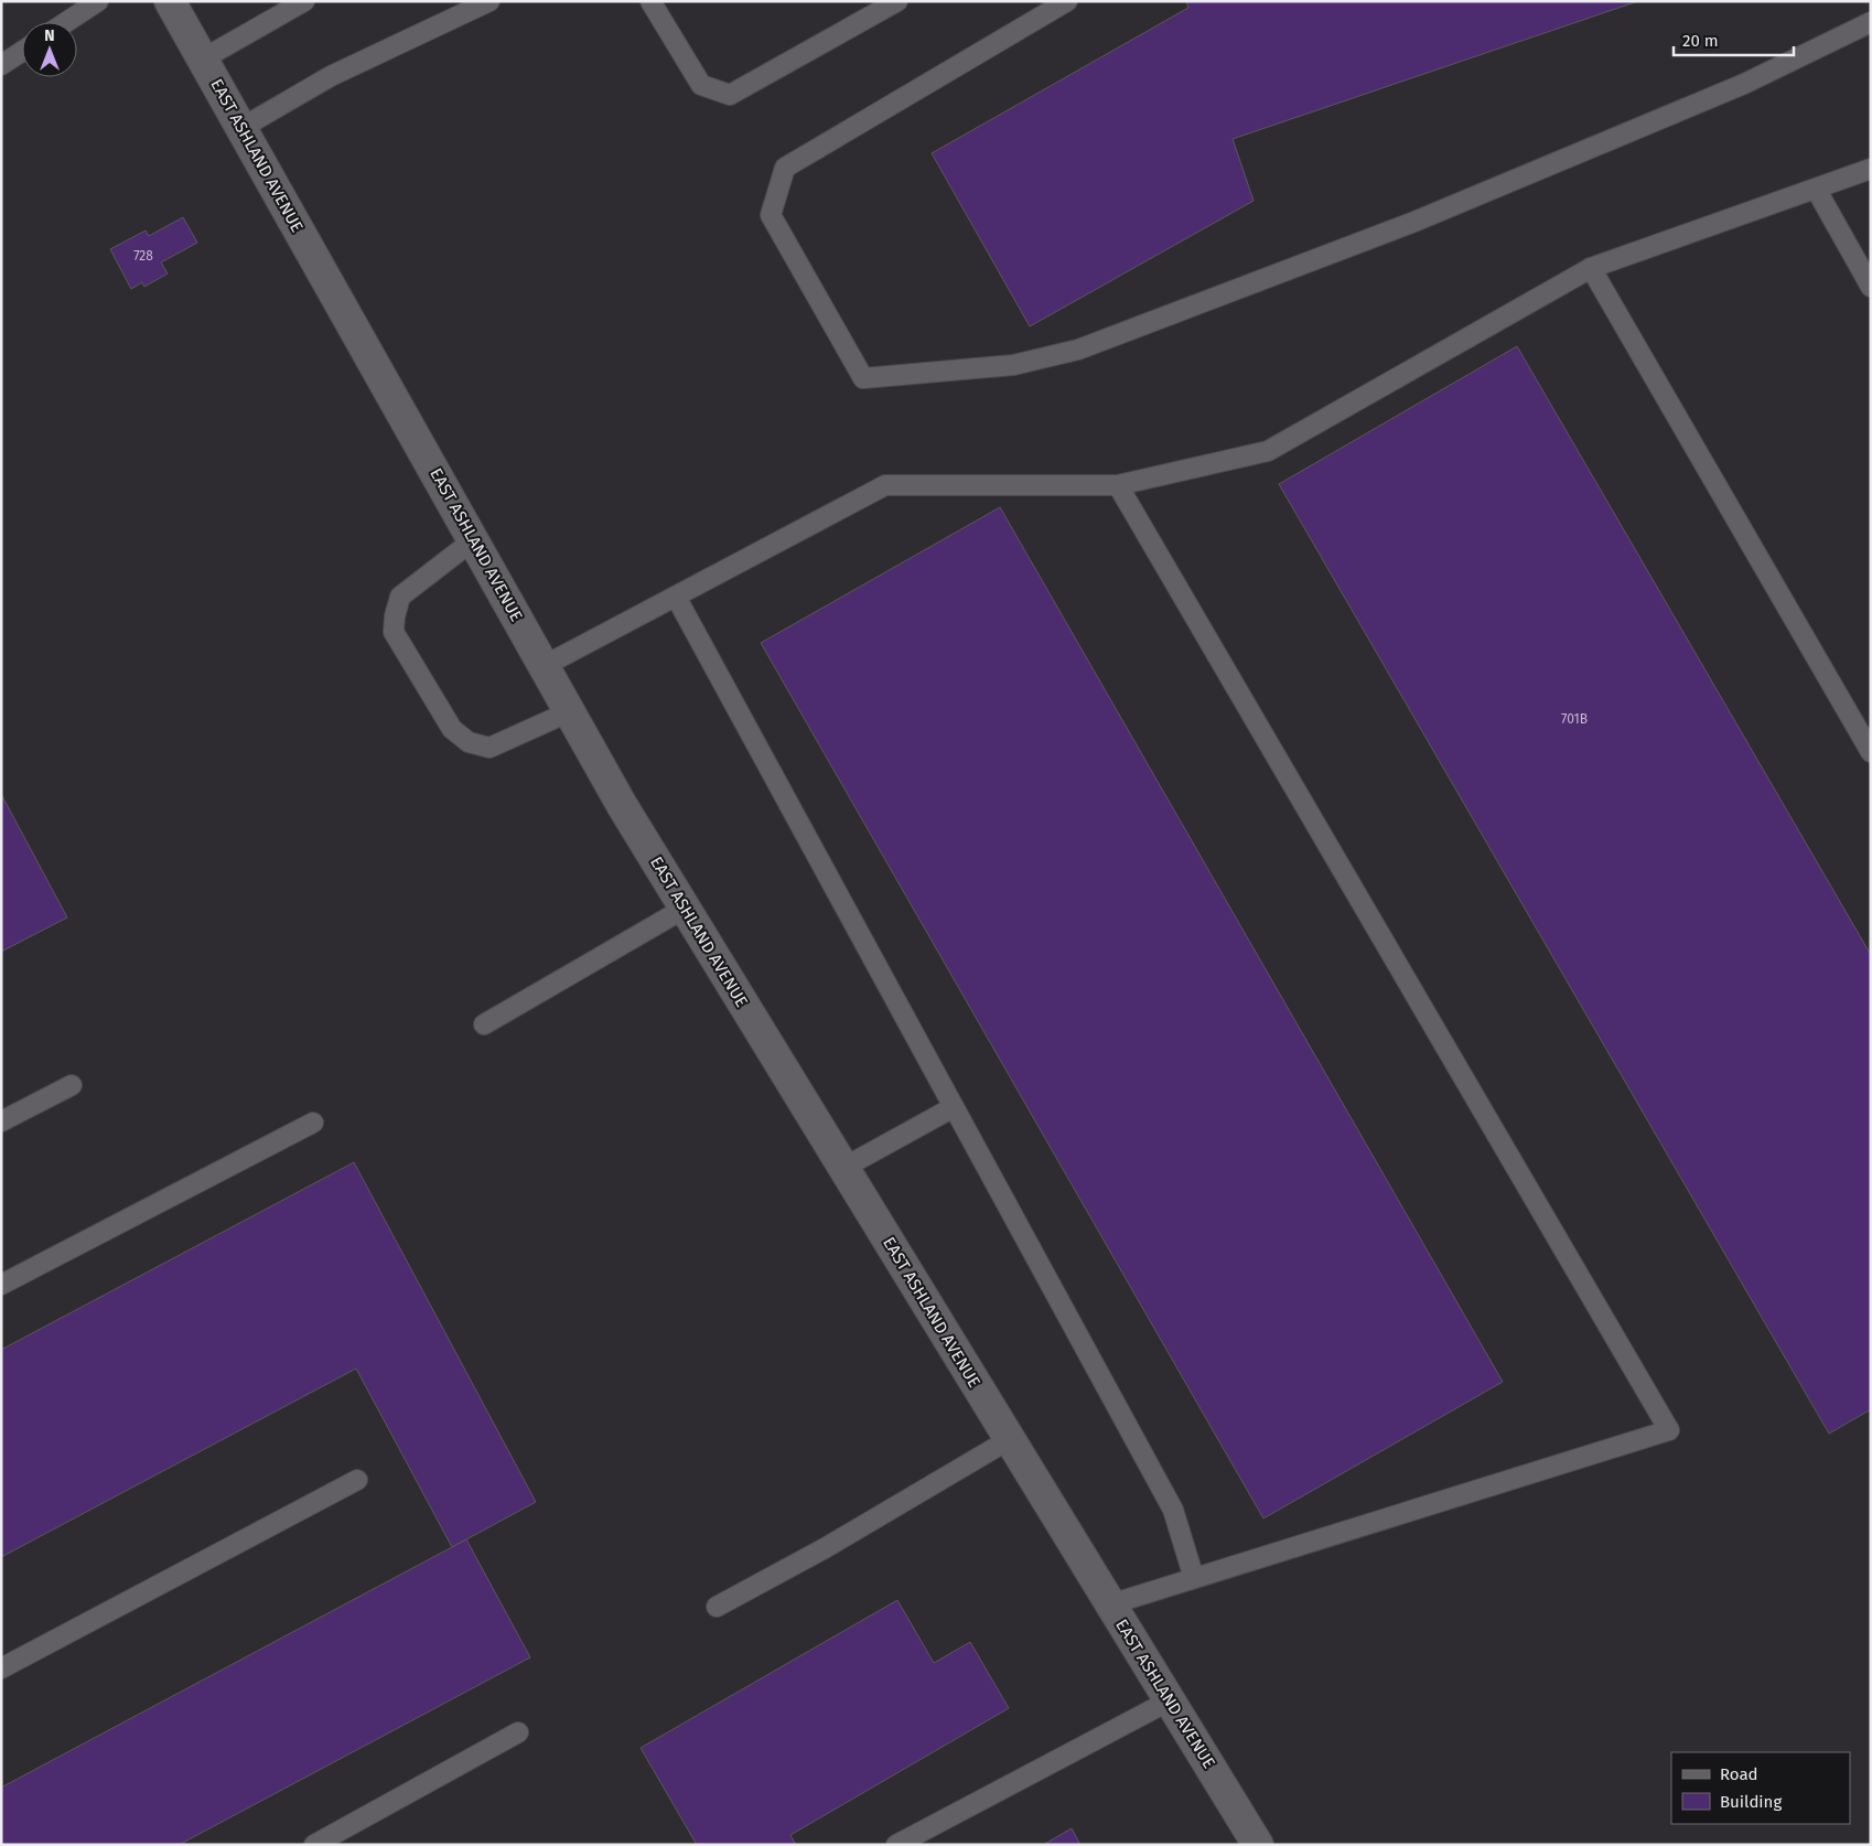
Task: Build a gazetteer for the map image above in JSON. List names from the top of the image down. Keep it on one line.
{"streets":{"street":["EAST ASHLAND AVENUE"]},"house_numbers":["728","701B"],"legend":["Road","Building"],"scale_bar":"20 m","north":"top"}
